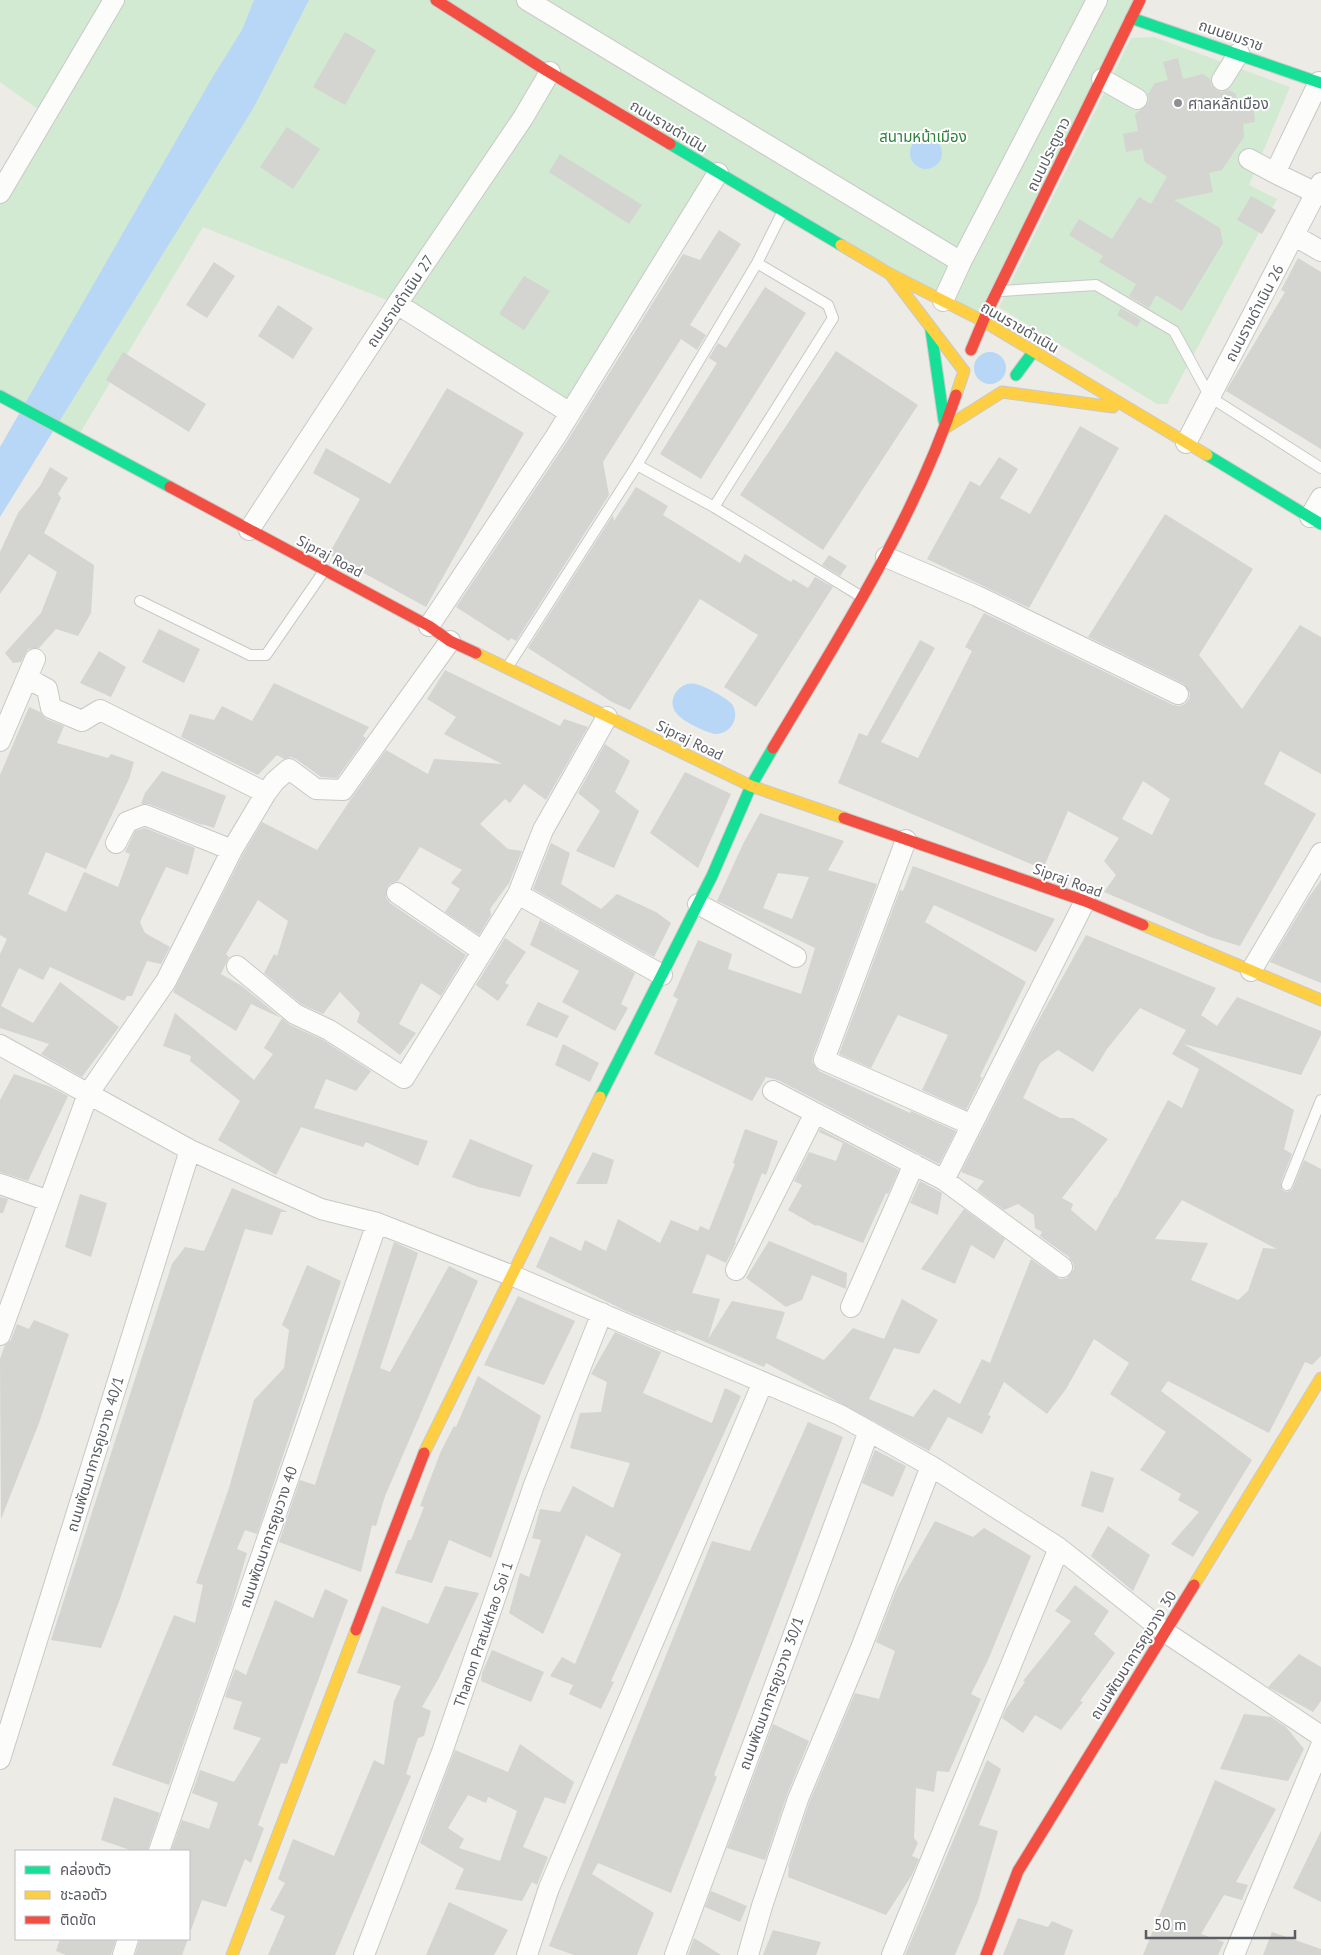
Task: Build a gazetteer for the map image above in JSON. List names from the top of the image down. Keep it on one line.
{"streets":{"street":["ถนนยมราช","ถนนราขดำเนิน","ถนนประตูขาว","ถนนราขดำเนิน 27","ถนนราขดำเนิน 26","Sipraj Road","ถนนพัฒนาการคูขวาง 40/1","ถนนพัฒนาการคูขวาง 40","Thanon Pratukhao Soi 1","ถนนพัฒนาการคูขวาง 30","ถนนพัฒนาการคูขวาง 30/1"]},"crossings":[["ถนนยมราช","ถนนประตูขาว"],["ถนนราขดำเนิน","ถนนประตูขาว"],["ถนนราขดำเนิน","ถนนราขดำเนิน 27"],["ถนนราขดำเนิน","ถนนราขดำเนิน 26"],["ถนนราขดำเนิน 27","Sipraj Road"]],"parks":["สนามหน้าเมือง"],"places":["ศาลหลักเมือง"],"legend":["คล่องตัว","ชะลอตัว","ติดขัด"],"scale_bar":"50 m"}
